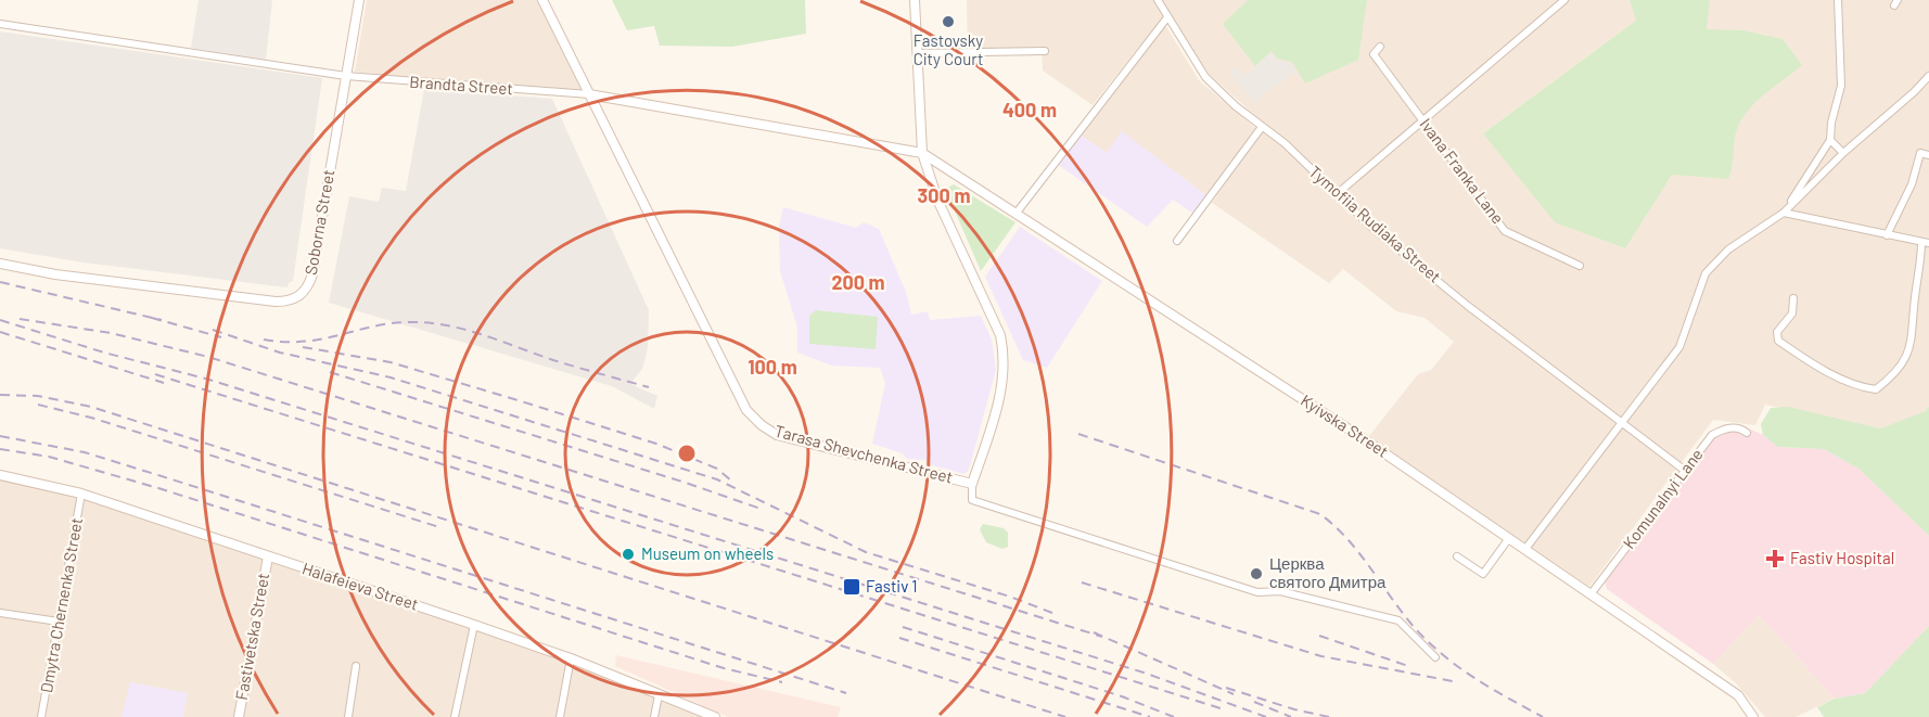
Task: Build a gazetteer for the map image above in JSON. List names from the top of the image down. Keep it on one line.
{"streets":{"main road":["Brandta Street","Soborna Street","Kyivska Street","Tarasa Shevchenka Street","Halafeieva Street","Fastivetska Street"],"street":["Ivana Franka Lane","Tymofiia Rudiaka Street","Komunalnyi Lane","Dmytra Chernenka Street"]},"crossings":[["Brandta Street","Soborna Street"],["Brandta Street","Kyivska Street"],["Brandta Street","Tarasa Shevchenka Street"],["Tymofiia Rudiaka Street","Komunalnyi Lane"],["Kyivska Street","Komunalnyi Lane"],["Halafeieva Street","Dmytra Chernenka Street"],["Halafeieva Street","Fastivetska Street"]],"places":{"other":["Fastovsky City Court","Museum on wheels","Церква святого Дмитра"],"health":["Fastiv Hospital"],"transit":["Fastiv 1"]},"rings":["400 m","300 m","200 m","100 m"]}
